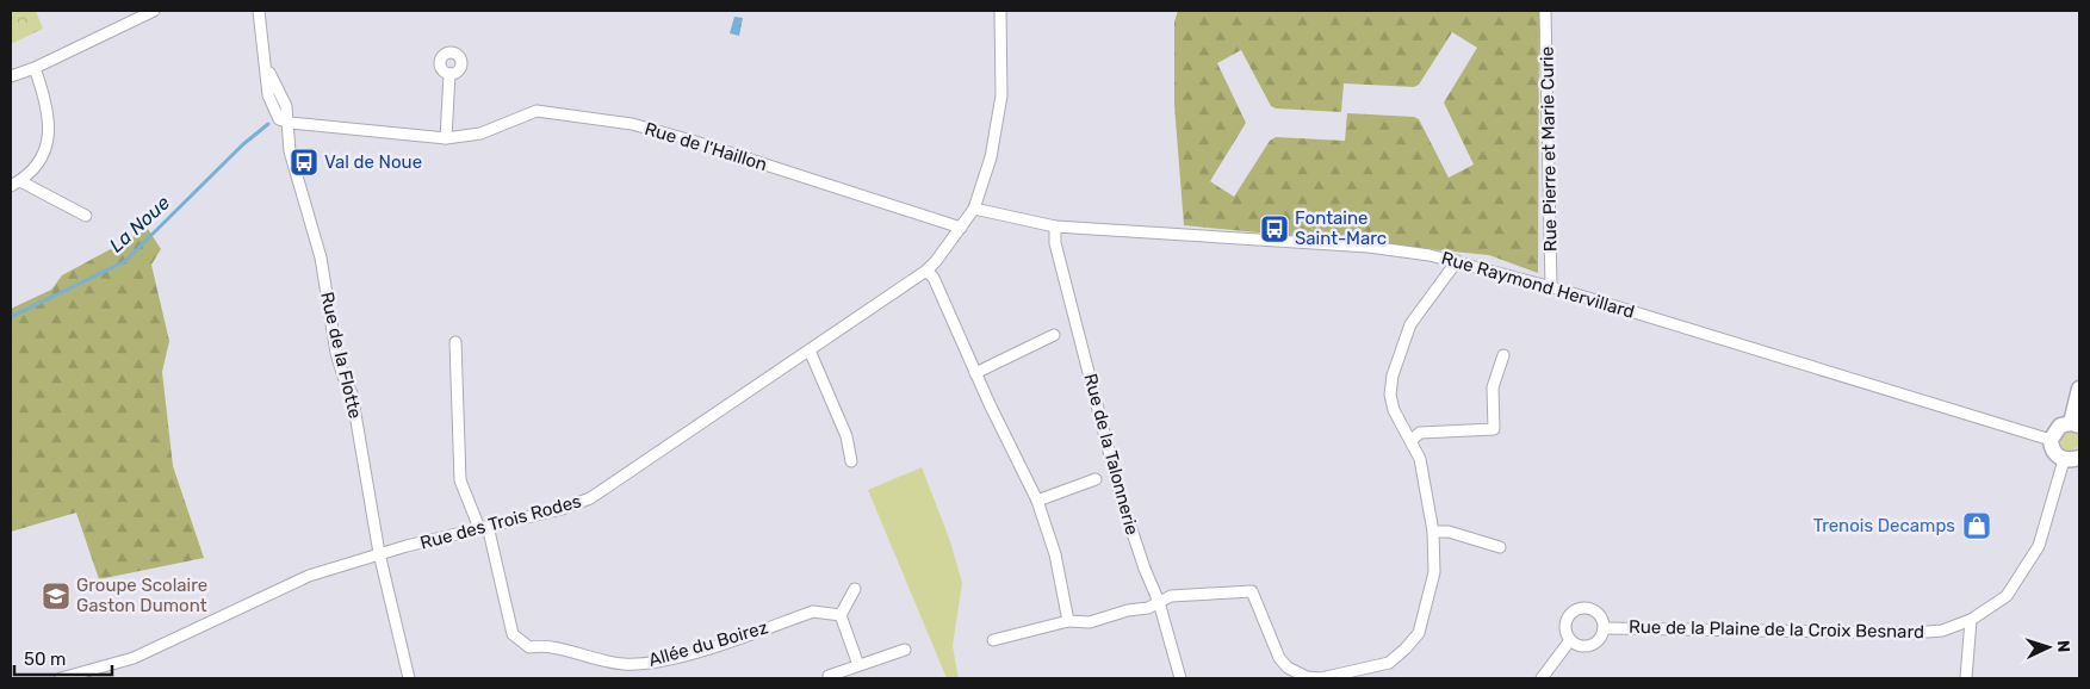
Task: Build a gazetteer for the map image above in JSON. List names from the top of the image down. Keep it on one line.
{"streets":{"street":["Rue de l'Haillon","Rue Pierre et Marie Curie","Rue Raymond Hervillard","Rue de la Flotte","Rue de la Talonnerie","Rue des Trois Rodes","Rue de la Plaine de la Croix Besnard","Allée du Boirez"]},"crossings":[["Rue de l'Haillon","Rue de la Flotte"],["Rue de l'Haillon","Rue des Trois Rodes"],["Rue Pierre et Marie Curie","Rue Raymond Hervillard"],["Rue Raymond Hervillard","Rue de la Talonnerie"],["Rue Raymond Hervillard","Rue des Trois Rodes"],["Rue de la Flotte","Rue des Trois Rodes"],["Rue des Trois Rodes","Allée du Boirez"]],"water":["La Noue"],"places":{"bus stop":["Val de Noue","Fontaine Saint-Marc"],"shop":["Trenois Decamps"],"school or university":["Groupe Scolaire Gaston Dumont"]},"scale_bar":"50 m","north":"right"}
